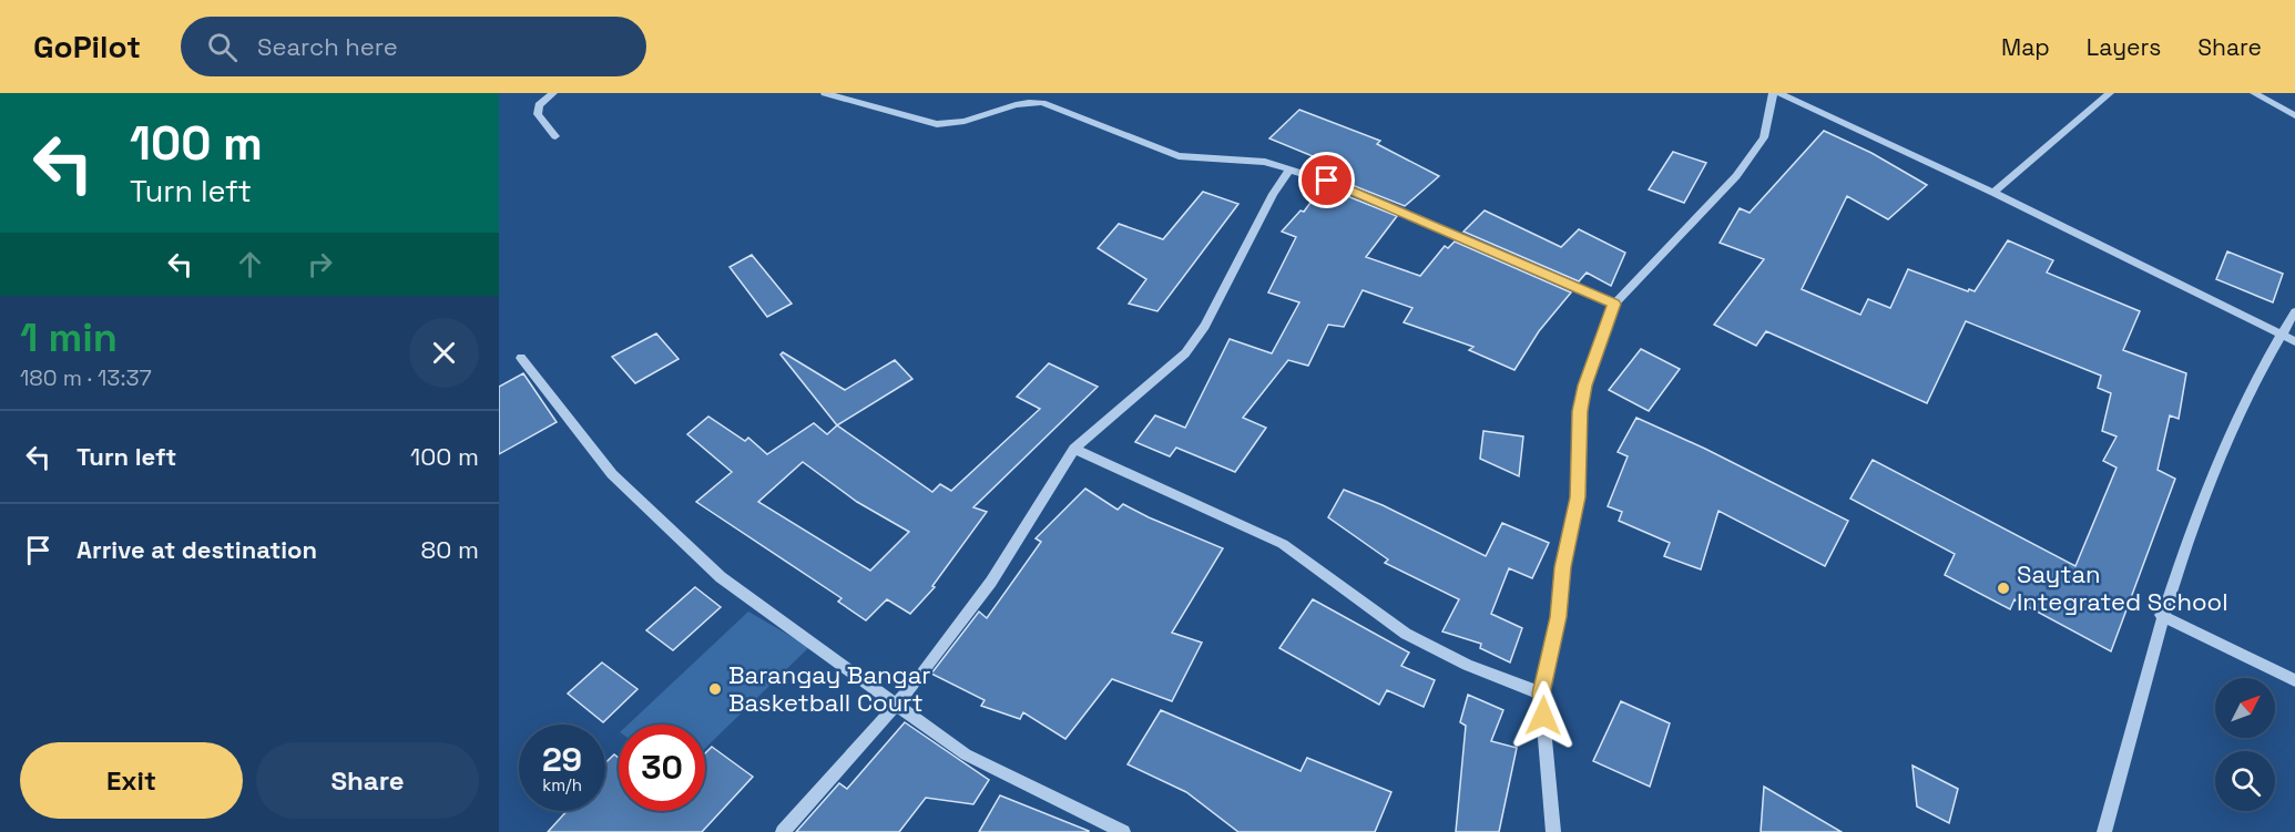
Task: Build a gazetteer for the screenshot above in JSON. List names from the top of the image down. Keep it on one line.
{"places":["Saytan Integrated School","Barangay Bangar Basketball Court"],"north":"top right","page":{"header":"GoPilot","search":"Search here","nav":["Map","Layers","Share"],"turn":["100 m","Turn left"],"heading":["1 min","180 m · 13:37"],"list":[{"name":"Turn left","value":"100 m"},{"name":"Arrive at destination","value":"80 m"}],"speed":"29 km/h","limit":"30","buttons":["Exit","Share"]}}
